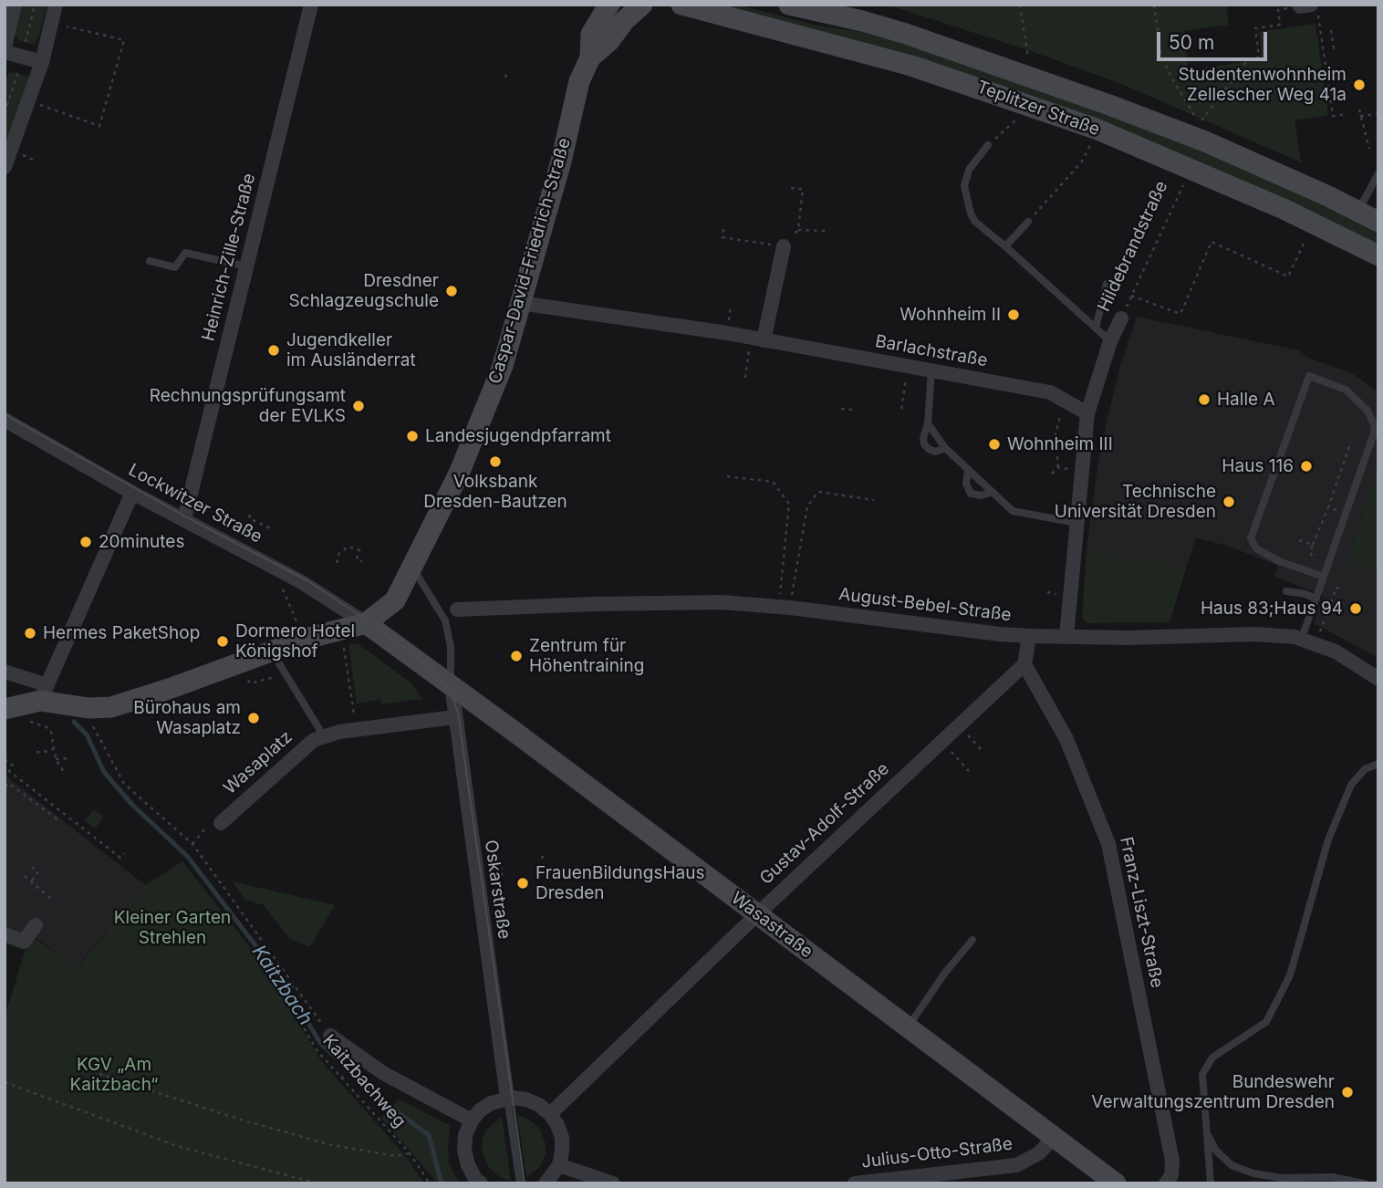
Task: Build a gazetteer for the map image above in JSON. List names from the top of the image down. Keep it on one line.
{"streets":{"street":["Teplitzer Straße","Hildebrandstraße","Heinrich-Zille-Straße","Caspar-David-Friedrich-Straße","Barlachstraße","Lockwitzer Straße","August-Bebel-Straße","Wasaplatz","Gustav-Adolf-Straße","Oskarstraße","Franz-Liszt-Straße","Wasastraße","Julius-Otto-Straße"],"path":["Kaitzbachweg"]},"crossings":[["Teplitzer Straße","Hildebrandstraße"],["Hildebrandstraße","Barlachstraße"],["Hildebrandstraße","August-Bebel-Straße"],["Heinrich-Zille-Straße","Lockwitzer Straße"],["Caspar-David-Friedrich-Straße","Barlachstraße"],["Caspar-David-Friedrich-Straße","Lockwitzer Straße"],["Caspar-David-Friedrich-Straße","Wasastraße"],["Lockwitzer Straße","Wasastraße"],["Wasaplatz","Oskarstraße"],["Gustav-Adolf-Straße","Franz-Liszt-Straße"],["Gustav-Adolf-Straße","Wasastraße"],["Oskarstraße","Wasastraße"],["Wasastraße","Julius-Otto-Straße"]],"water":["Kaitzbach"],"parks":["Kleiner Garten Strehlen","KGV „Am Kaitzbach“"],"places":["Studentenwohnheim Zellescher Weg 41a","Dresdner Schlagzeugschule","Wohnheim II","Jugendkeller im Ausländerrat","Halle A","Rechnungsprüfungsamt der EVLKS","Landesjugendpfarramt","Wohnheim III","Volksbank Dresden-Bautzen","Haus 116","Technische Universität Dresden","20minutes","Haus 83;Haus 94","Hermes PaketShop","Dormero Hotel Königshof","Zentrum für Höhentraining","Bürohaus am Wasaplatz","FrauenBildungsHaus Dresden","Bundeswehr Verwaltungszentrum Dresden"],"scale_bar":"50 m"}
